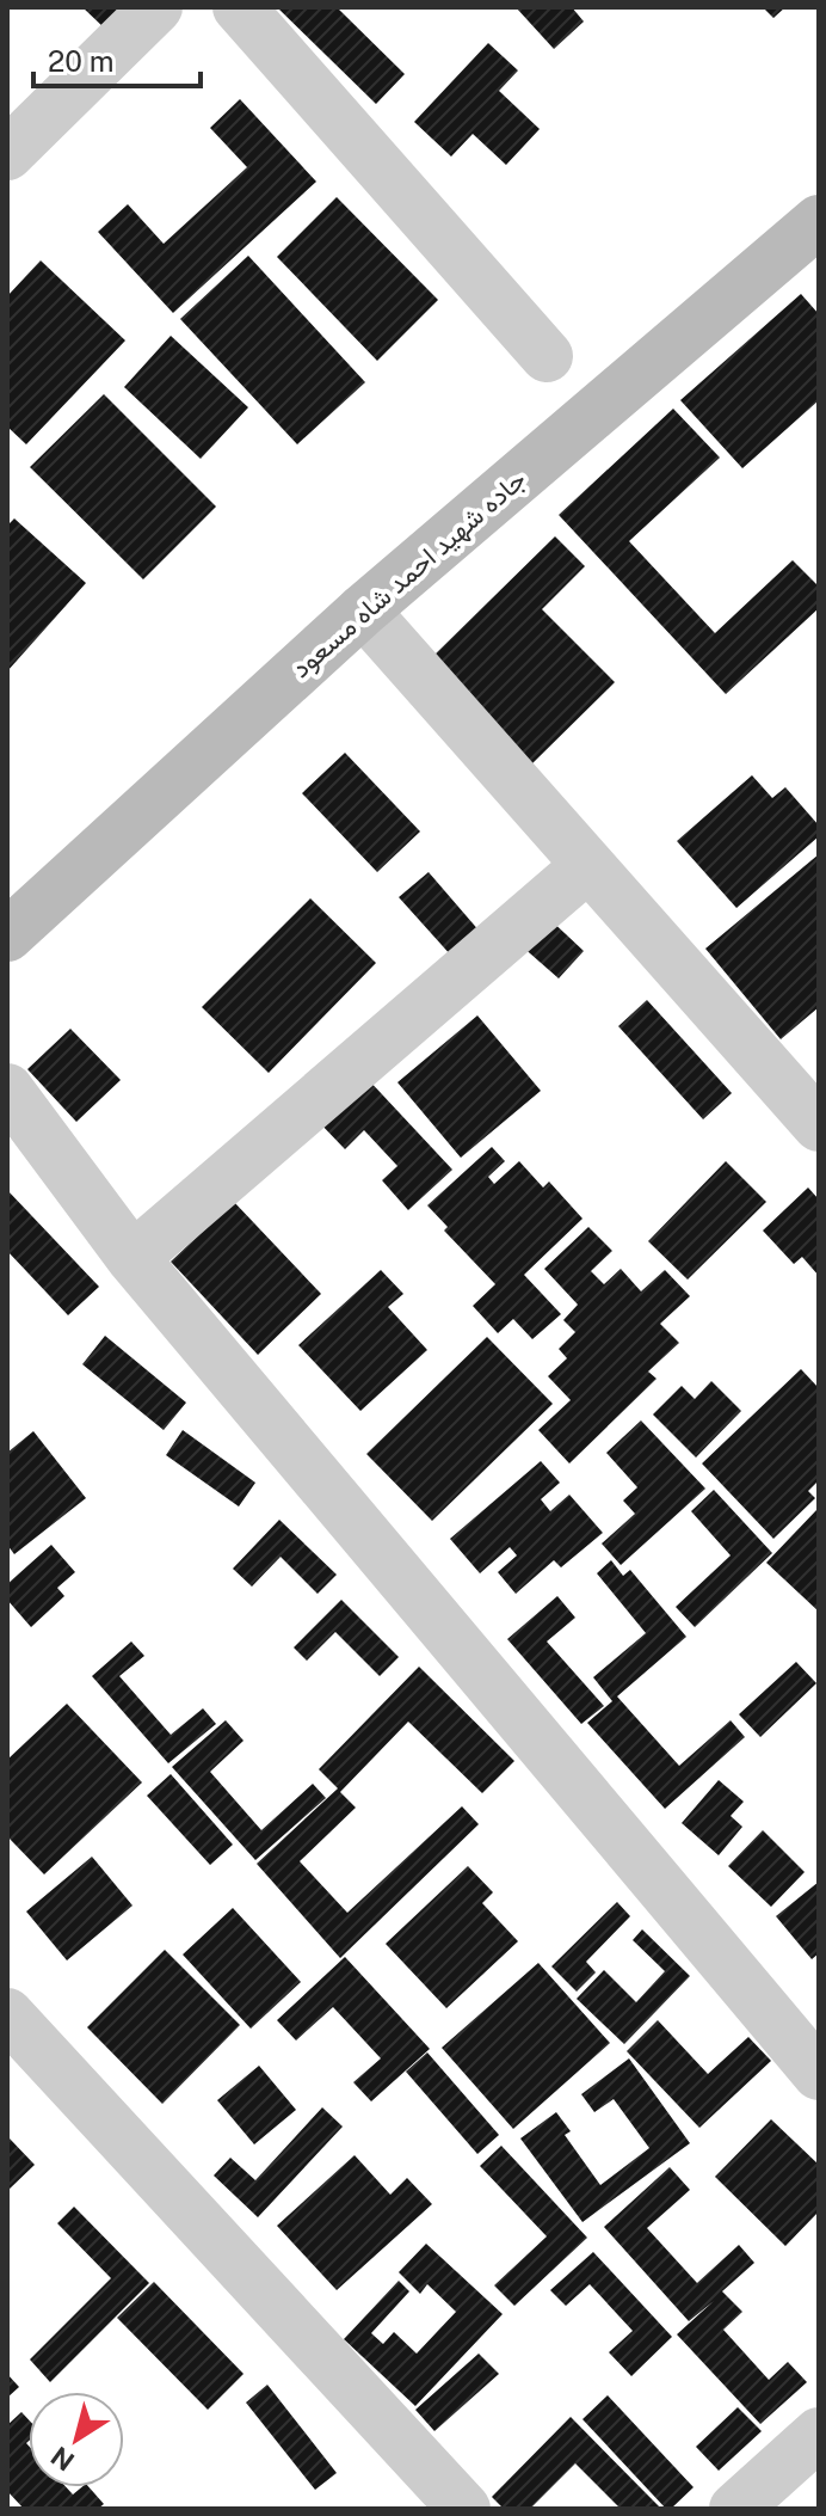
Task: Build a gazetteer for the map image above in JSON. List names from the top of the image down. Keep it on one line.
{"streets":{"main road":["جاده شهيد احمد شاه مسعود"]},"scale_bar":"20 m","north":"bottom left"}
